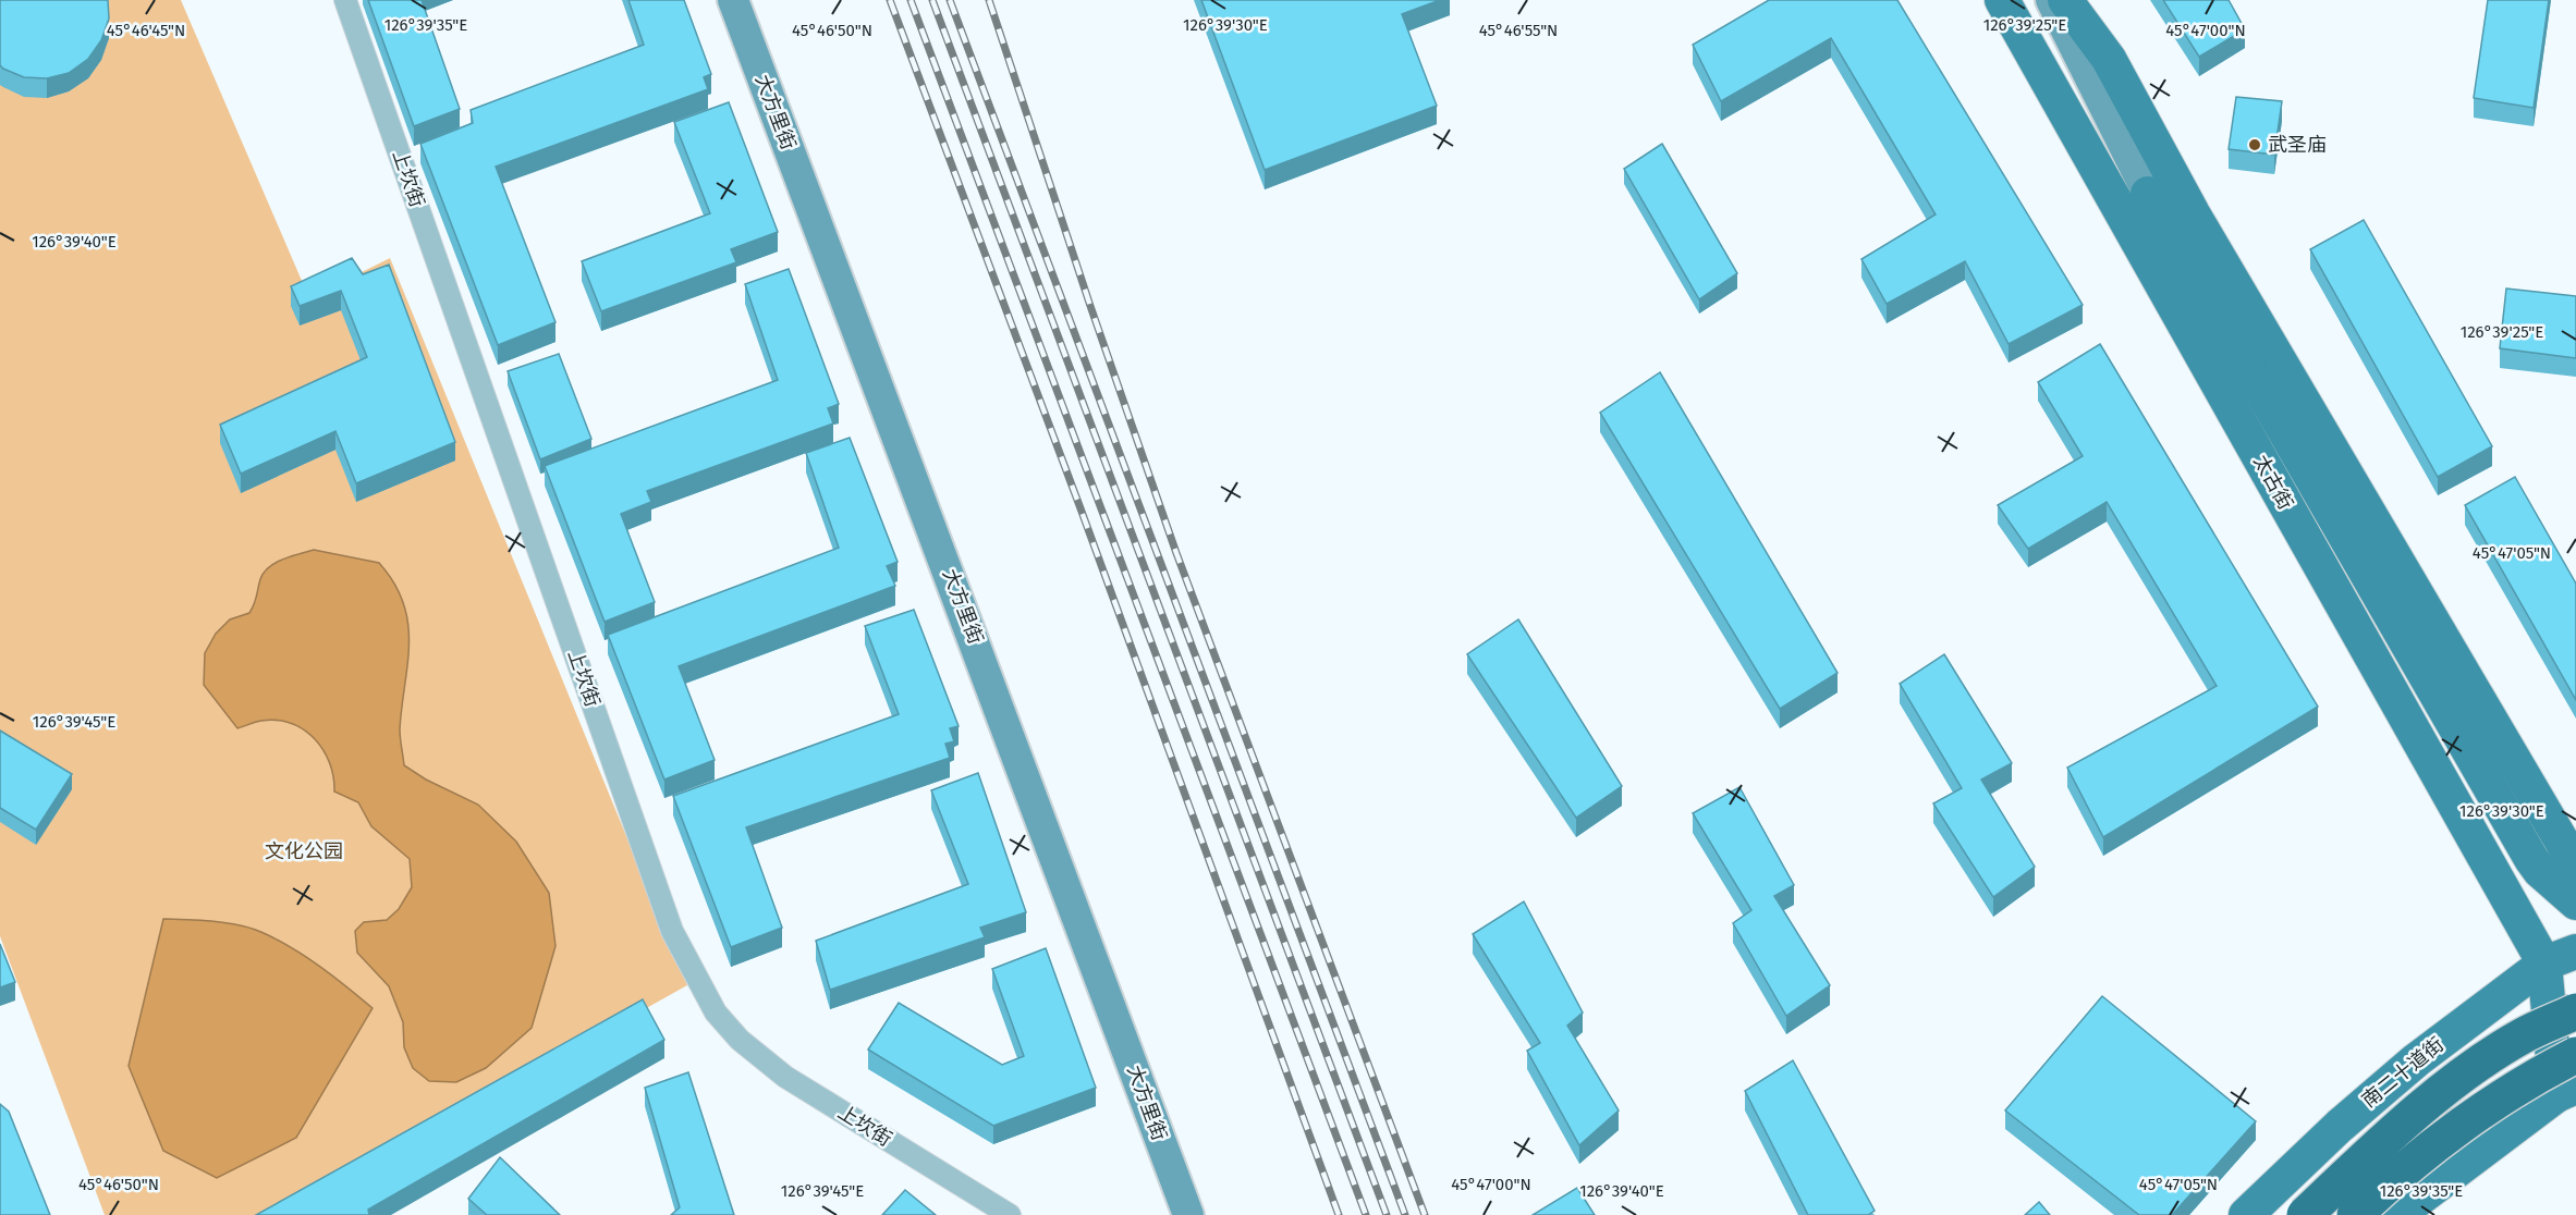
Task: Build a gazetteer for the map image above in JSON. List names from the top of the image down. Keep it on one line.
{"streets":{"main road":["大方里街","太古街","南二十道街"],"street":["上坎街"]},"crossings":[["太古街","南二十道街"]],"parks":["文化公园"],"places":["武圣庙"],"coordinates":["126°39'35\"E","126°39'30\"E","126°39'25\"E","45°46'50\"N","45°46'55\"N","45°47'00\"N","45°46'45\"N","126°39'40\"E","45°47'05\"N","126°39'45\"E"]}
